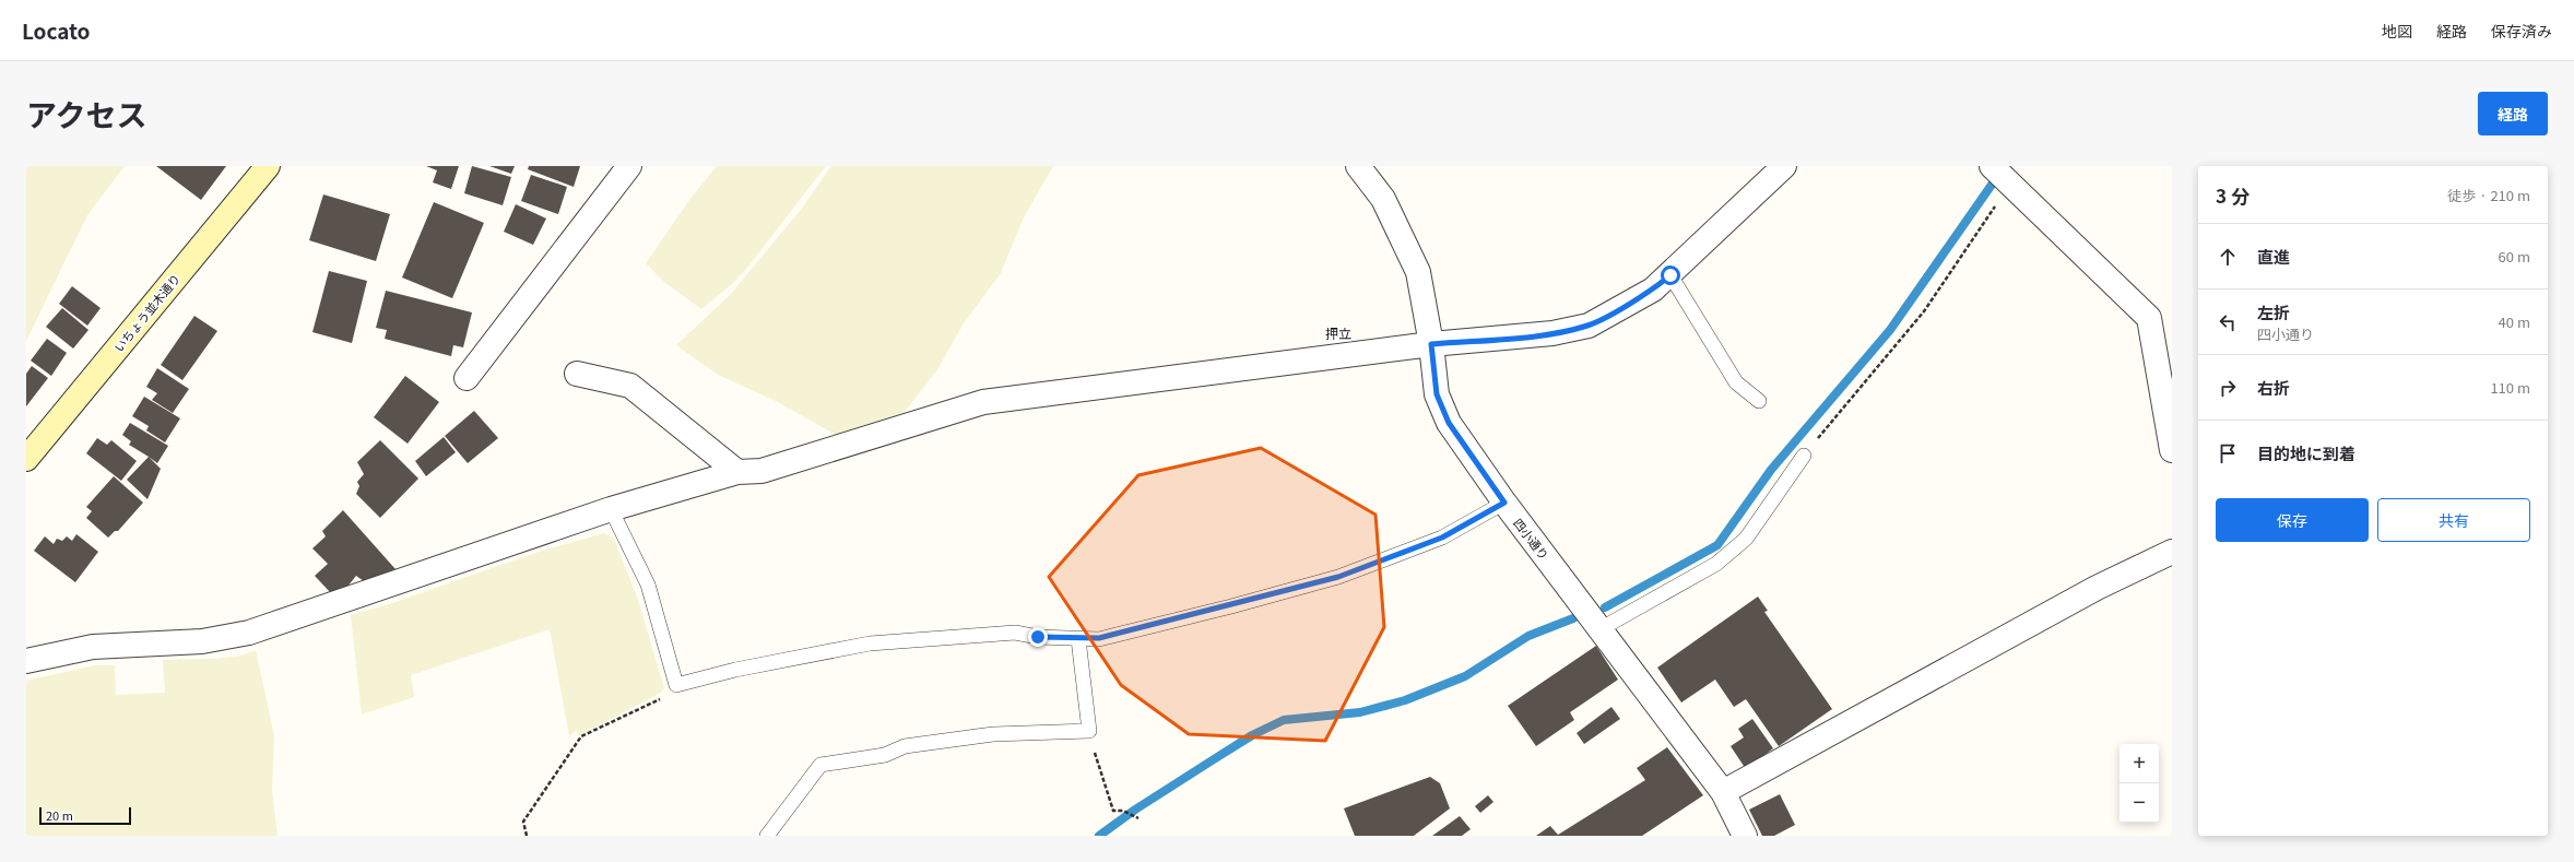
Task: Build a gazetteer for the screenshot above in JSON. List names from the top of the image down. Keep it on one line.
{"streets":{"street":["いちょう並木通り","四小通り"]},"districts":["押立"],"scale_bar":"20 m","page":{"header":"Locato","nav":["地図","経路","保存済み"],"title":"アクセス","buttons":["経路",["保存","共有"]],"heading":["3 分","徒歩 · 210 m"],"list":[["直進","60 m"],["左折","四小通り","40 m"],["右折","110 m"],"目的地に到着"],"map_buttons":["+","−"],"scale":"20 m"}}
